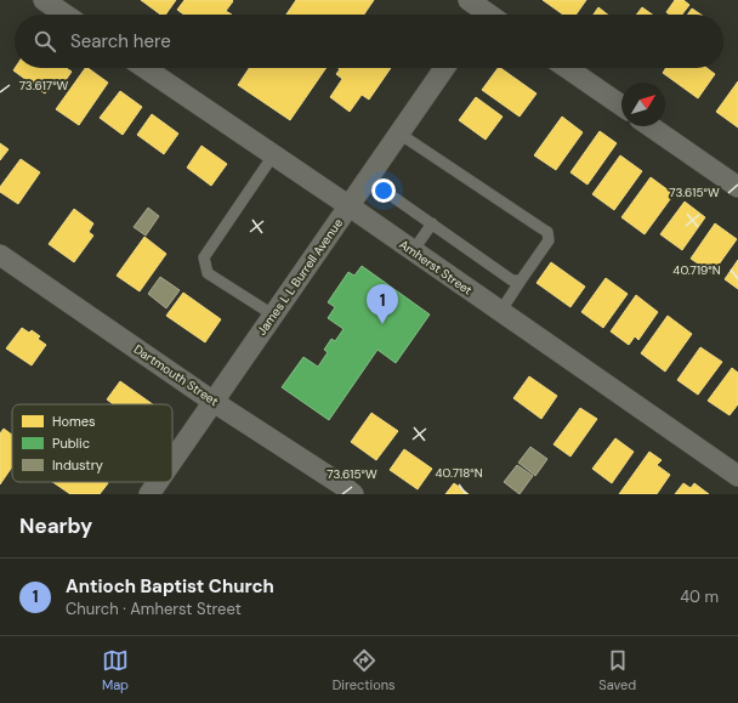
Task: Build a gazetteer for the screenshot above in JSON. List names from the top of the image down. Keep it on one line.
{"streets":{"street":["Amherst Street","James L L Burrell Avenue","Dartmouth Street"]},"crossings":[["Amherst Street","James L L Burrell Avenue"],["James L L Burrell Avenue","Dartmouth Street"]],"legend":["Homes","Public","Industry"],"north":"top right","page":{"search":"Search here","pins":"1","heading":"Nearby","list":[{"mark":"1","name":"Antioch Baptist Church","note":"Church · Amherst Street","value":"40 m"}],"nav":["Map","Directions","Saved"]},"coordinates":["73.617°W","73.615°W","40.719°N","40.718°N"]}
